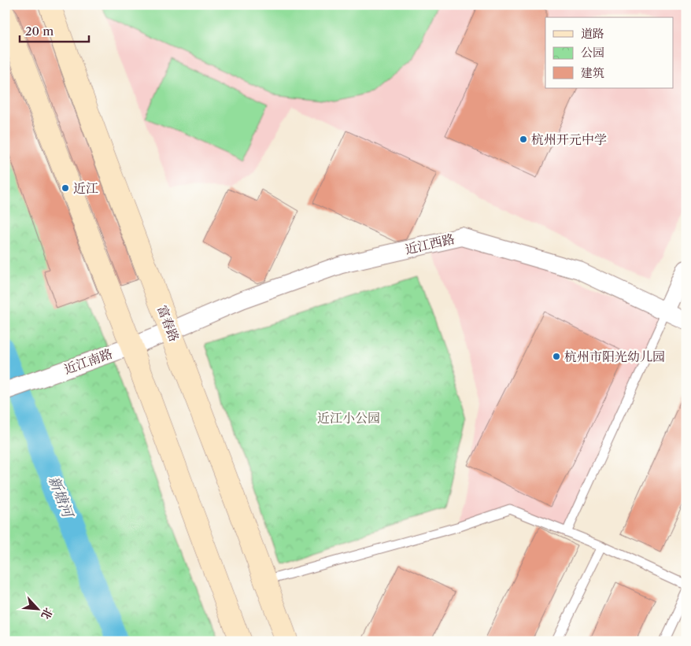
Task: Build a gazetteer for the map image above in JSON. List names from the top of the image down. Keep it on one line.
{"streets":{"street":["近江西路","富春路","近江南路"]},"crossings":[["近江西路","富春路"],["近江西路","近江南路"],["富春路","近江南路"]],"water":["新塘河"],"parks":["近江小公园"],"places":["杭州开元中学","近江","杭州市阳光幼儿园"],"legend":["道路","公园","建筑"],"scale_bar":"20 m","north":"bottom right"}
